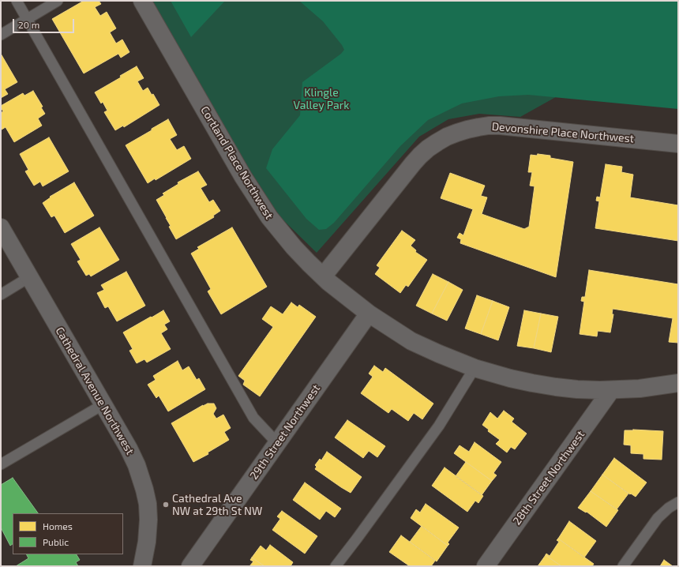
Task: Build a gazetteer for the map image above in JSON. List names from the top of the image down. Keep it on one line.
{"streets":{"street":["Devonshire Place Northwest","Cortland Place Northwest","Cathedral Avenue Northwest","29th Street Northwest","28th Street Northwest"]},"crossings":[["Devonshire Place Northwest","Cortland Place Northwest"],["Cortland Place Northwest","29th Street Northwest"],["Cortland Place Northwest","28th Street Northwest"]],"parks":["Klingle Valley Park"],"places":["Cathedral Ave NW at 29th St NW"],"legend":["Homes","Public"],"scale_bar":"20 m"}
